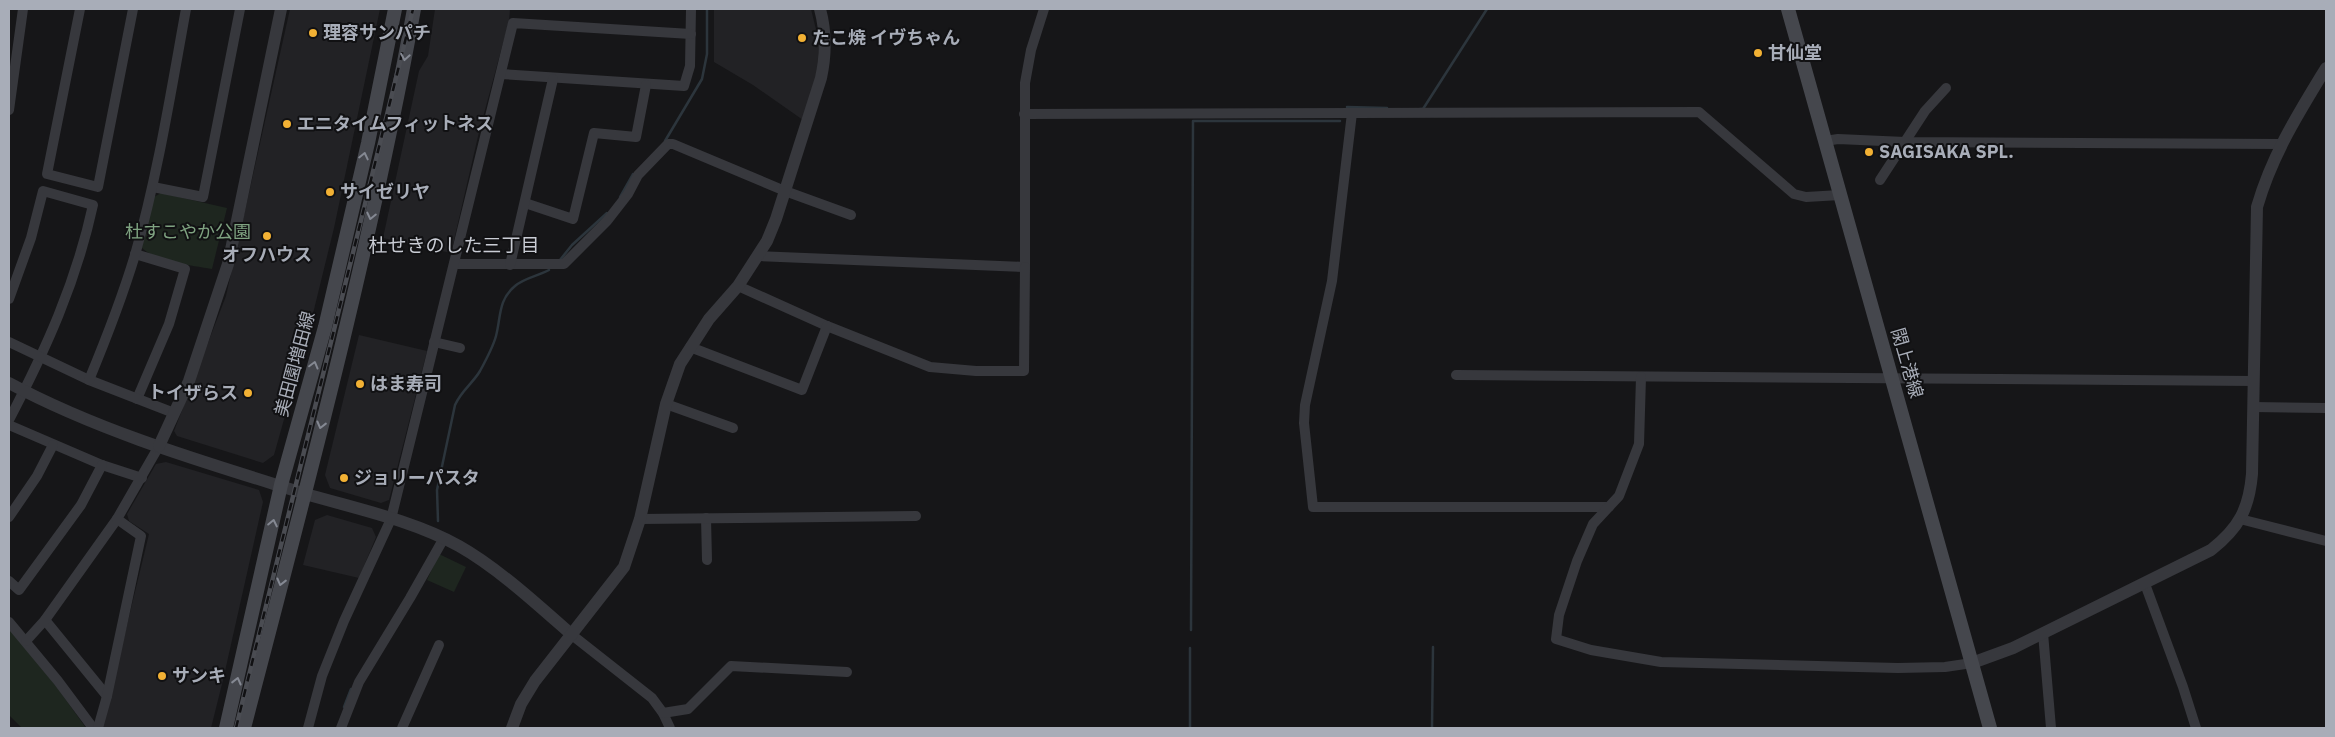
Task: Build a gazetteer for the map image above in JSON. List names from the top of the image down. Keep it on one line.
{"streets":{"main road":["閖上港線","美田園増田線"]},"districts":["杜せきのした三丁目"],"parks":["杜すこやか公園"],"places":["理容サンパチ","たこ焼 イヴちゃん","甘仙堂","エニタイムフィットネス","SAGISAKA SPL.","サイゼリヤ","オフハウス","はま寿司","トイザらス","ジョリーパスタ","サンキ"]}
